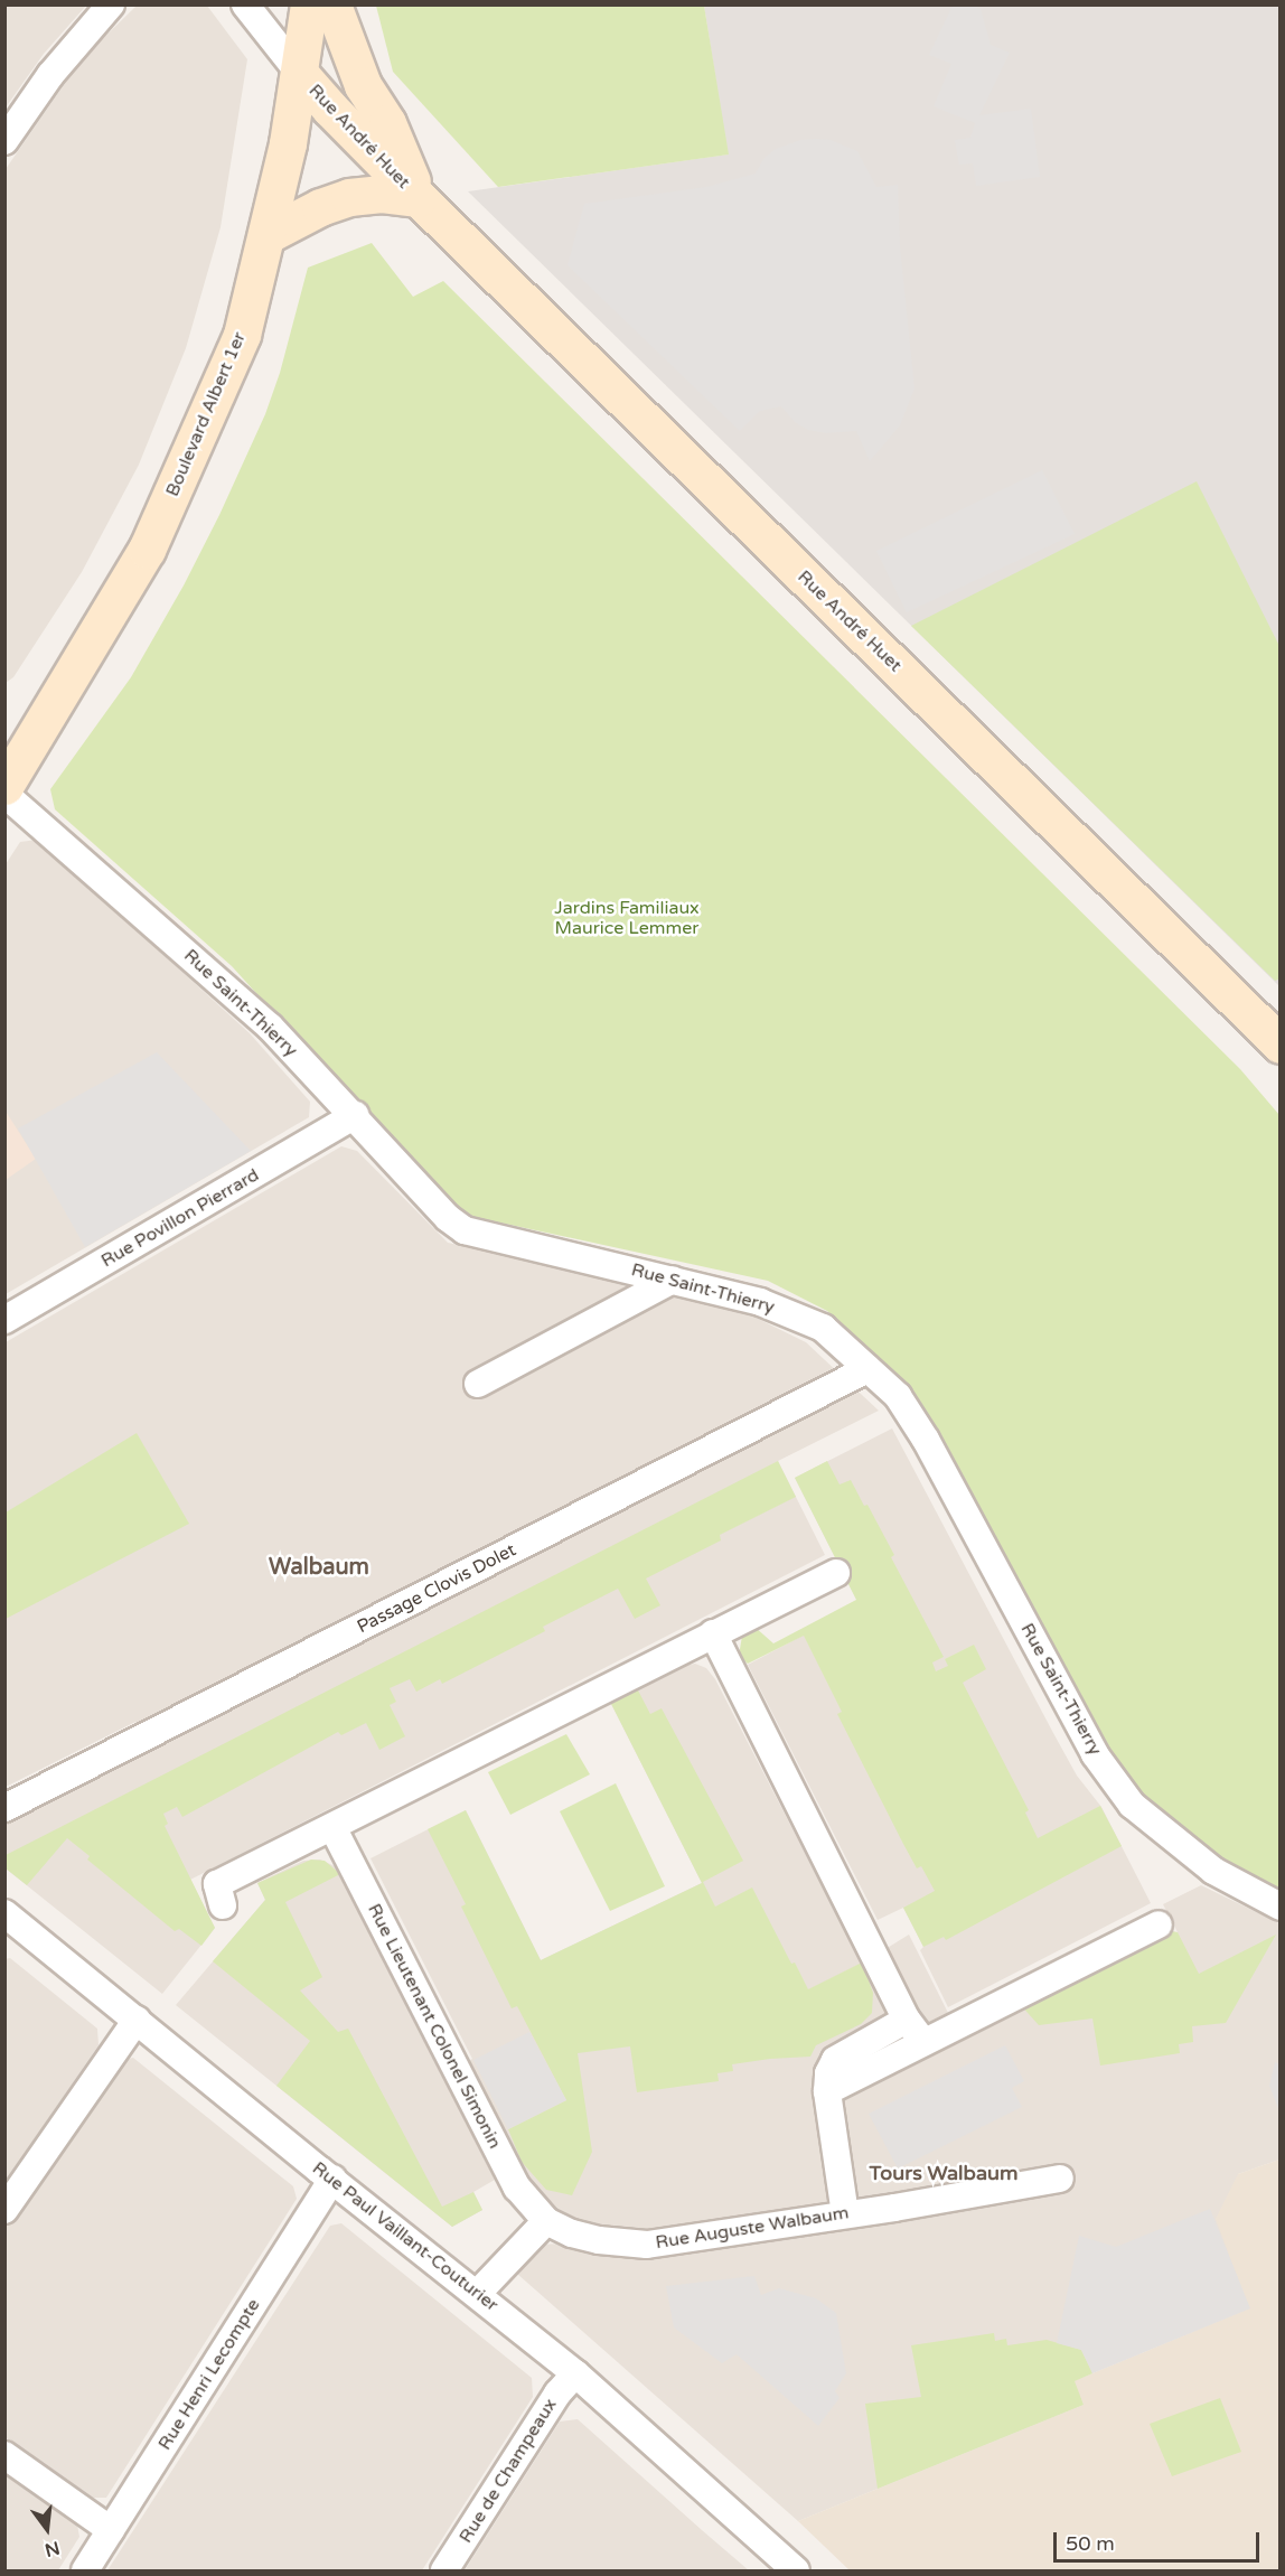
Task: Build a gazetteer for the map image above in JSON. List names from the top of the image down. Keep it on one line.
{"streets":{"street":["Rue André Huet","Boulevard Albert 1er","Rue Saint-Thierry","Rue Povillon Pierrard","Passage Clovis Dolet","Rue Lieutenant Colonel Simonin","Rue Auguste Walbaum","Rue Paul Vaillant-Couturier","Rue Henri Lecompte","Rue de Champeaux"]},"crossings":[["Rue André Huet","Boulevard Albert 1er"],["Rue Saint-Thierry","Rue Povillon Pierrard"],["Rue Saint-Thierry","Passage Clovis Dolet"],["Rue Lieutenant Colonel Simonin","Rue Auguste Walbaum"],["Rue Paul Vaillant-Couturier","Rue Henri Lecompte"],["Rue Paul Vaillant-Couturier","Rue de Champeaux"]],"districts":["Walbaum","Tours Walbaum"],"parks":["Jardins Familiaux Maurice Lemmer"],"scale_bar":"50 m","north":"bottom"}
